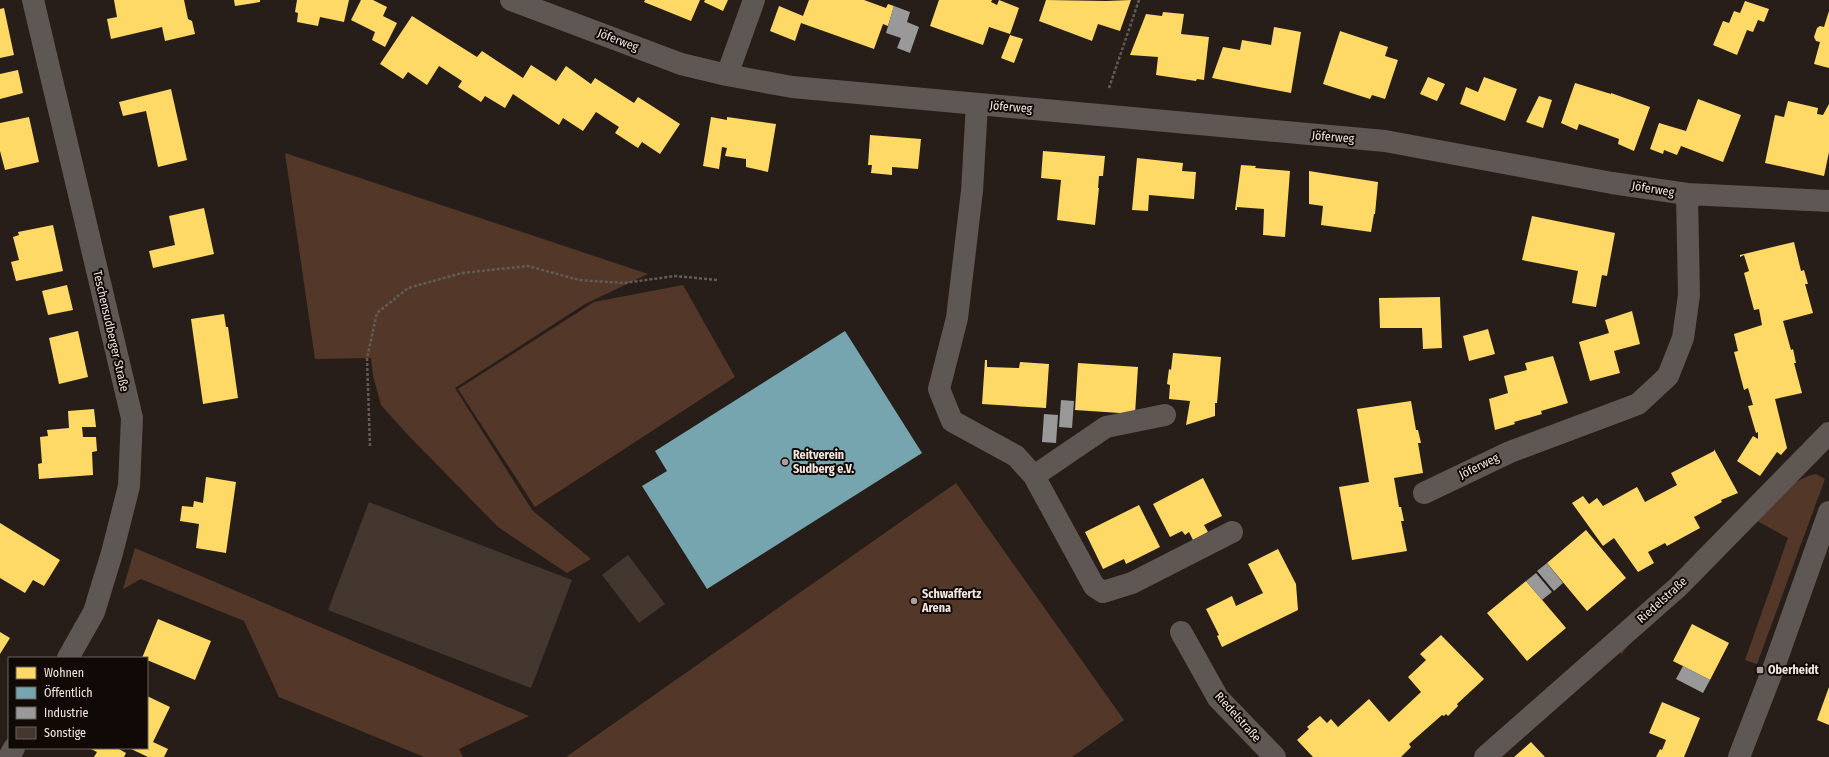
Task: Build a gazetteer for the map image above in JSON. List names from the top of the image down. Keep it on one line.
{"streets":{"street":["Jöferweg","Teschensudberger Straße","Riedelstraße"]},"places":{"other":["Reitverein Sudberg e.V.","Schwaffertz Arena"],"transit":["Oberheidt"]},"legend":["Wohnen","Öffentlich","Industrie","Sonstige"]}
